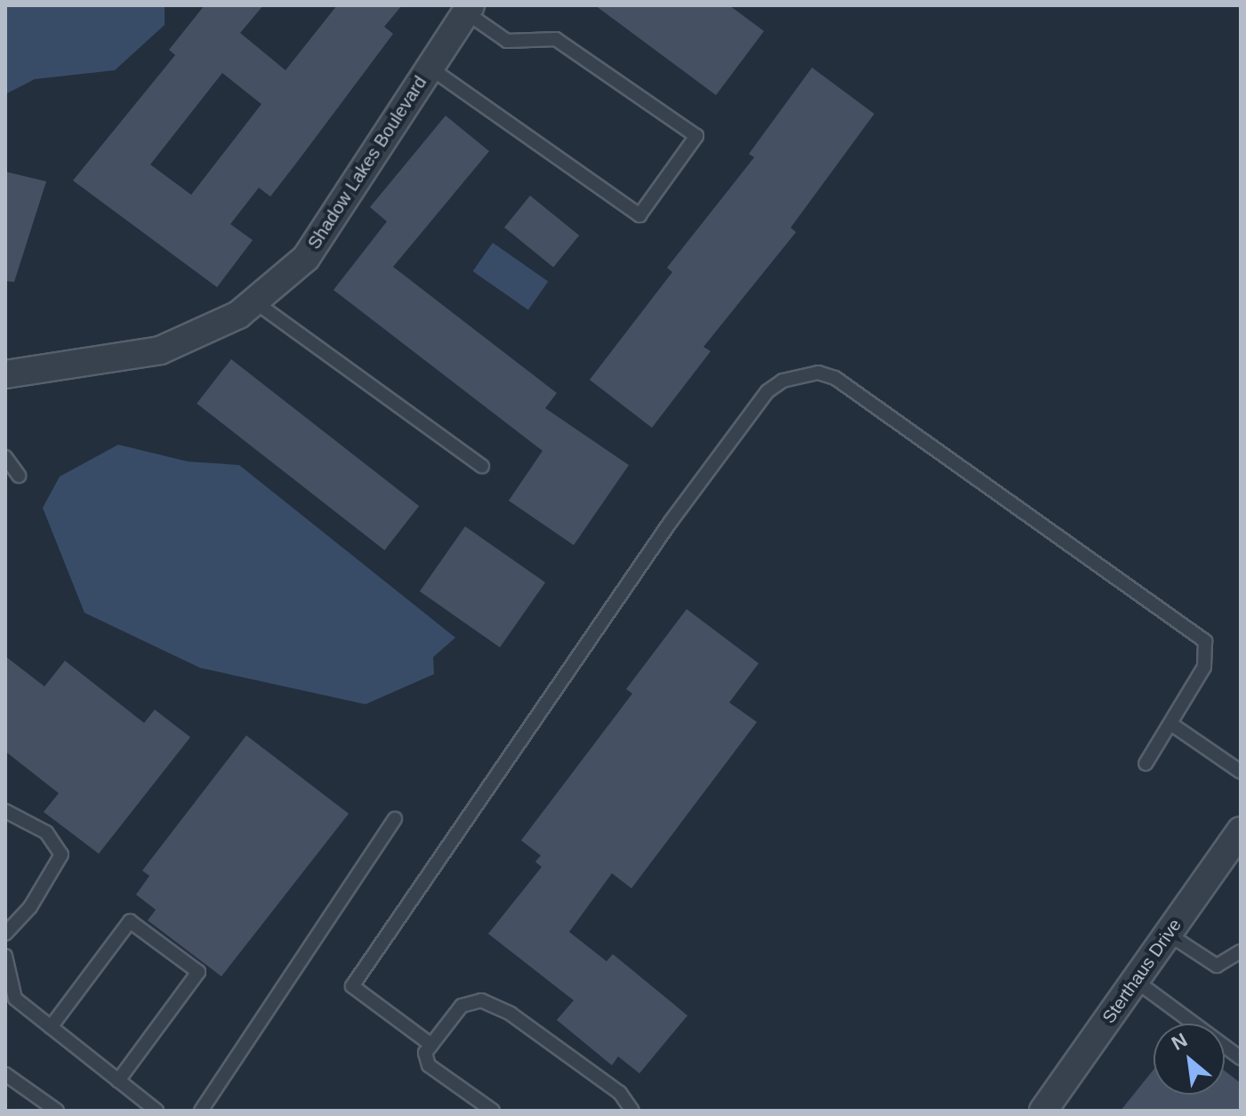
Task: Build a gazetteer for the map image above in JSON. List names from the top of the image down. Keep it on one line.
{"streets":{"street":["Shadow Lakes Boulevard","Sterthaus Drive"]},"north":"top left"}
